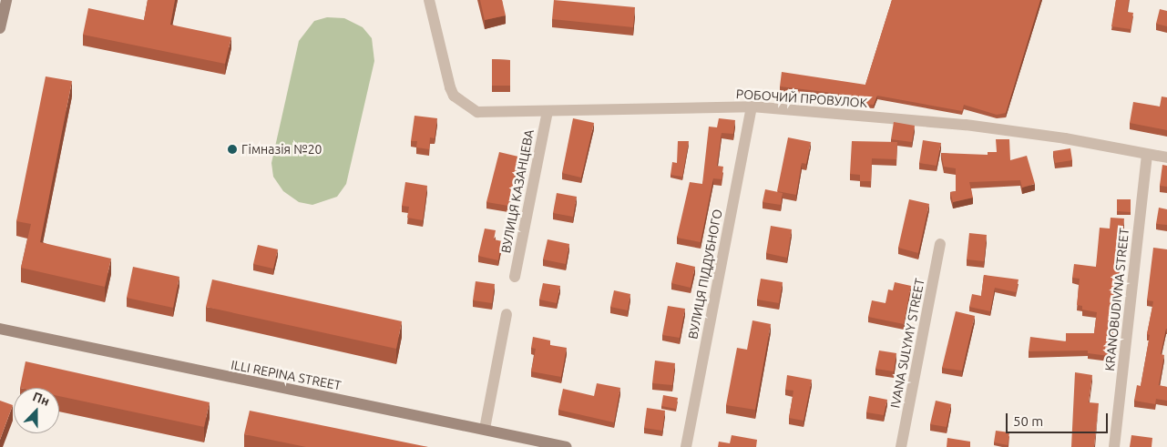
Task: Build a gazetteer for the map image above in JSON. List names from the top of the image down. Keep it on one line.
{"streets":{"street":["РОБОЧИЙ ПРОВУЛОК","ВУЛИЦЯ КАЗАНЦЕВА","ВУЛИЦЯ ПІДДУБНОГО","KRANOBUDIVNA STREET","IVANA SULYMY STREET","ILLI REPINA STREET"]},"crossings":[["РОБОЧИЙ ПРОВУЛОК","ВУЛИЦЯ КАЗАНЦЕВА"],["РОБОЧИЙ ПРОВУЛОК","ВУЛИЦЯ ПІДДУБНОГО"],["РОБОЧИЙ ПРОВУЛОК","KRANOBUDIVNA STREET"]],"places":["Гімназія №20"],"scale_bar":"50 m","north":"top"}
